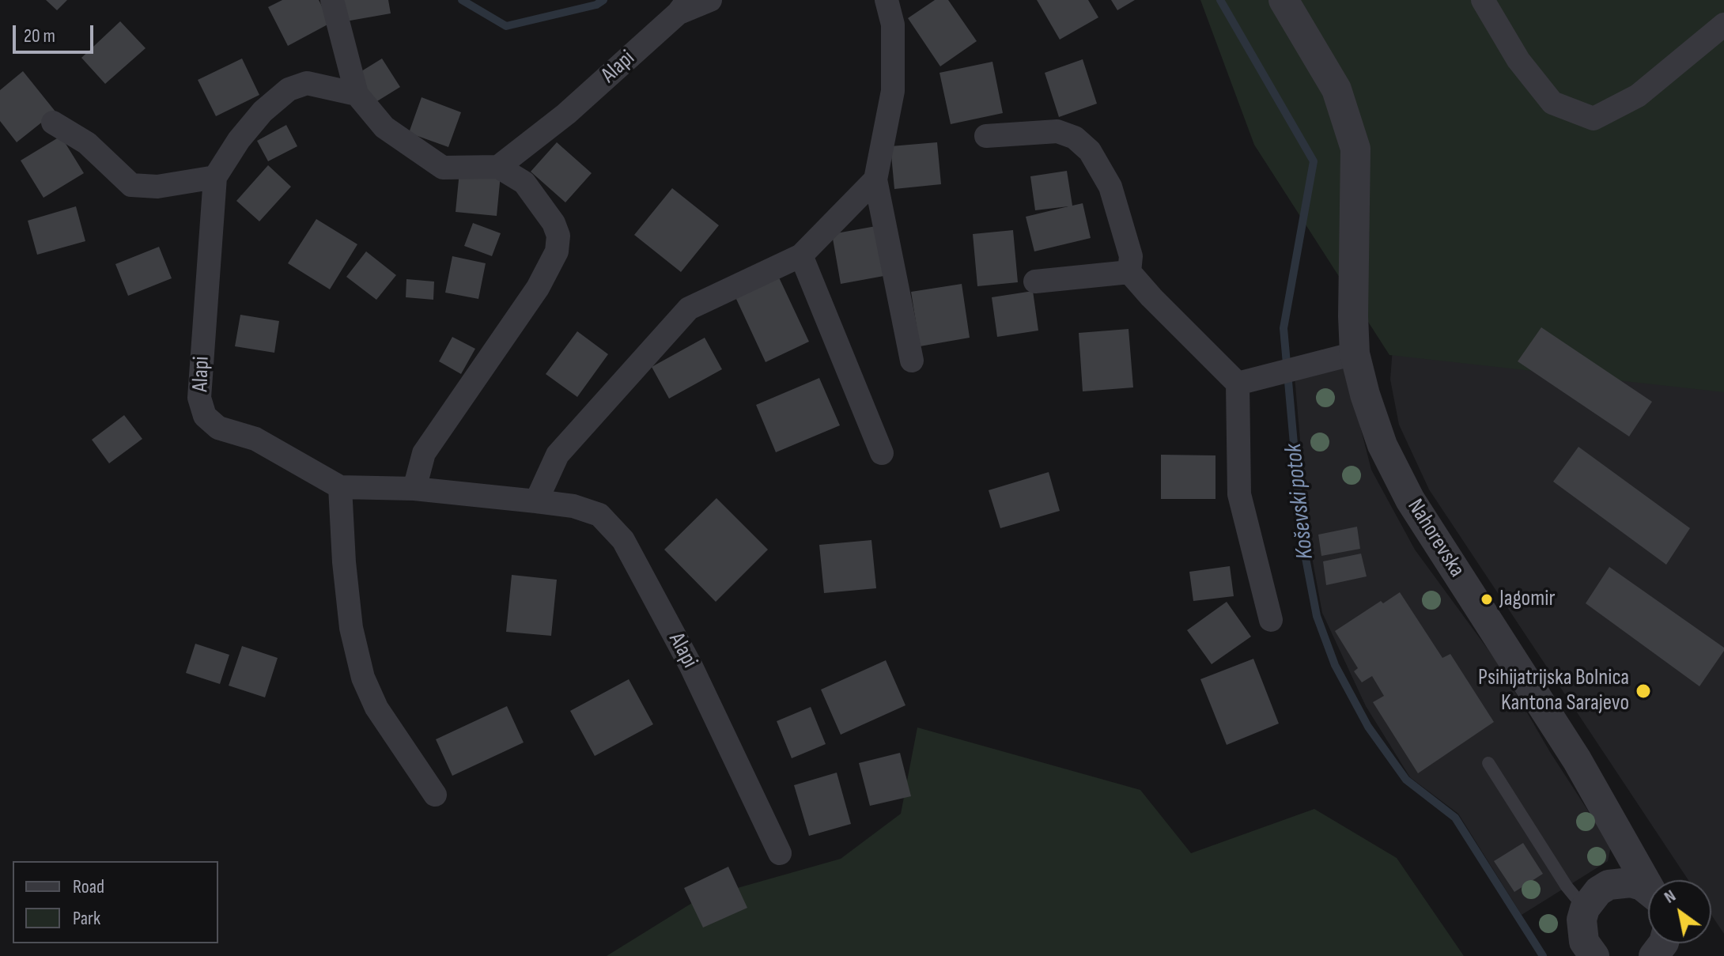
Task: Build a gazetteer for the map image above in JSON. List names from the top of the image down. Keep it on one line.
{"streets":{"street":["Alapi","Nahorevska"]},"water":["Koševski potok"],"places":["Jagomir","Psihijatrijska Bolnica Kantona Sarajevo"],"legend":["Road","Park"],"scale_bar":"20 m","north":"top left"}
